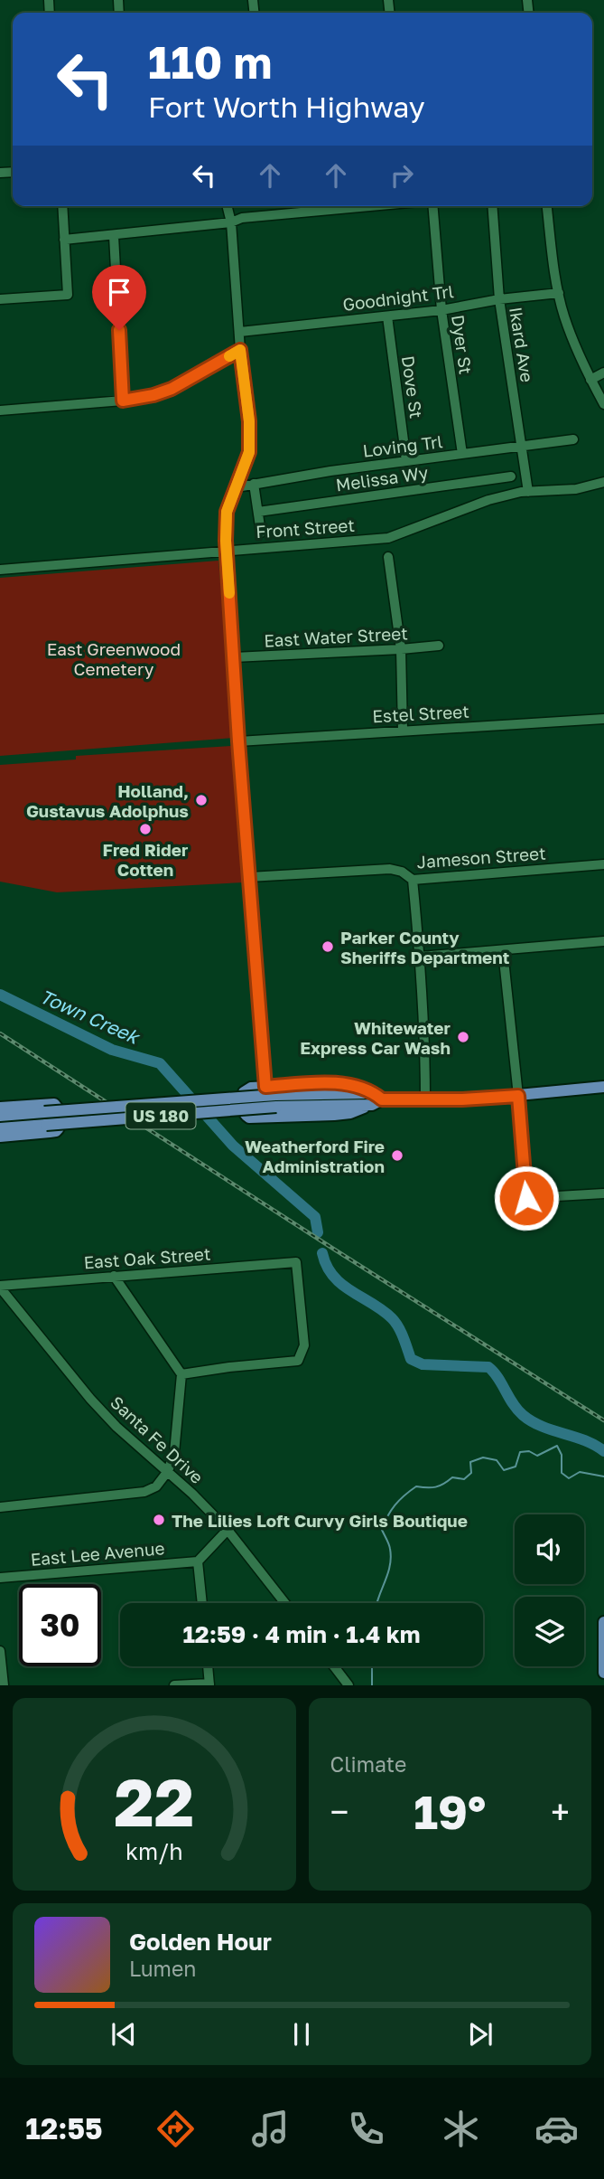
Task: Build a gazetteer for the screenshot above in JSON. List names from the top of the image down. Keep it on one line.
{"streets":{"main road":["US 180"],"street":["Goodnight Trl","Dyer St","Ikard Ave","Dove St","Loving Trl","Melissa Wy","Front Street","East Water Street","Estel Street","Jameson Street","East Oak Street","Santa Fe Drive","East Lee Avenue"]},"crossings":[["Goodnight Trl","Dyer St"],["Goodnight Trl","Ikard Ave"],["Goodnight Trl","Dove St"],["Dyer St","Loving Trl"],["Ikard Ave","Loving Trl"],["Ikard Ave","Front Street"],["Dove St","Loving Trl"],["East Oak Street","Santa Fe Drive"]],"water":["Town Creek"],"parks":["East Greenwood Cemetery"],"places":["Holland, Gustavus Adolphus","Fred Rider Cotten","Parker County Sheriffs Department","Whitewater Express Car Wash","Weatherford Fire Administration","The Lilies Loft Curvy Girls Boutique"],"page":{"turn":["110 m","Fort Worth Highway"],"limit":"30","trip":"12:59 · 4 min · 1.4 km","tile":"Climate","heat":["−","19°","+"],"song":["Golden Hour","Lumen"],"tabs":"12:55","gauge":["22","km/h"]}}
